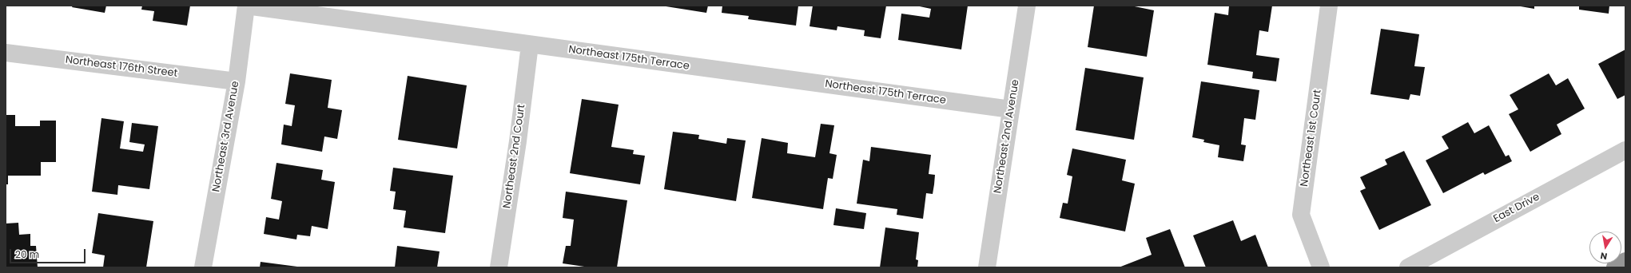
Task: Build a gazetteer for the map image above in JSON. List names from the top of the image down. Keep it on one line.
{"streets":{"street":["Northeast 175th Terrace","Northeast 176th Street","Northeast 3rd Avenue","Northeast 2nd Avenue","Northeast 1st Court","Northeast 2nd Court","East Drive"]},"crossings":[["Northeast 175th Terrace","Northeast 3rd Avenue"],["Northeast 175th Terrace","Northeast 2nd Avenue"],["Northeast 175th Terrace","Northeast 2nd Court"],["Northeast 176th Street","Northeast 3rd Avenue"]],"scale_bar":"20 m","north":"bottom"}
